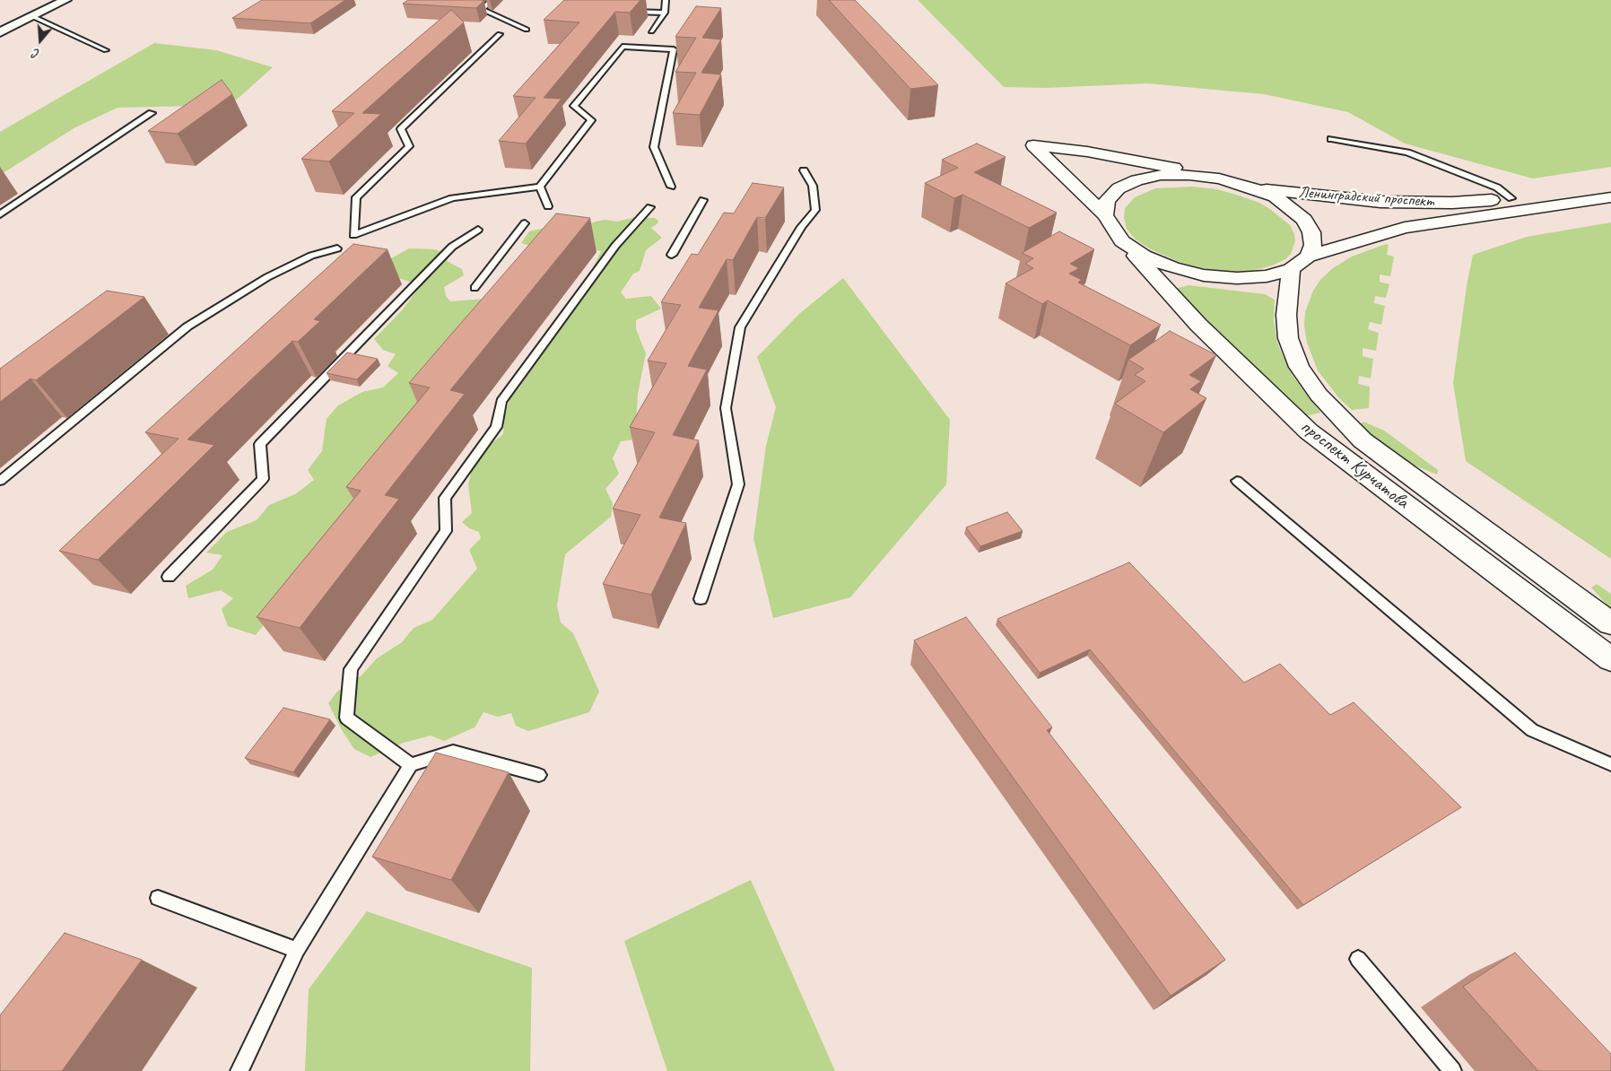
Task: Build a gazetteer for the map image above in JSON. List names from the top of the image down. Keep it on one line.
{"streets":{"main road":["Ленинградский проспект","проспект Курчатова"]},"crossings":[["Ленинградский проспект","проспект Курчатова"]],"north":"bottom"}
